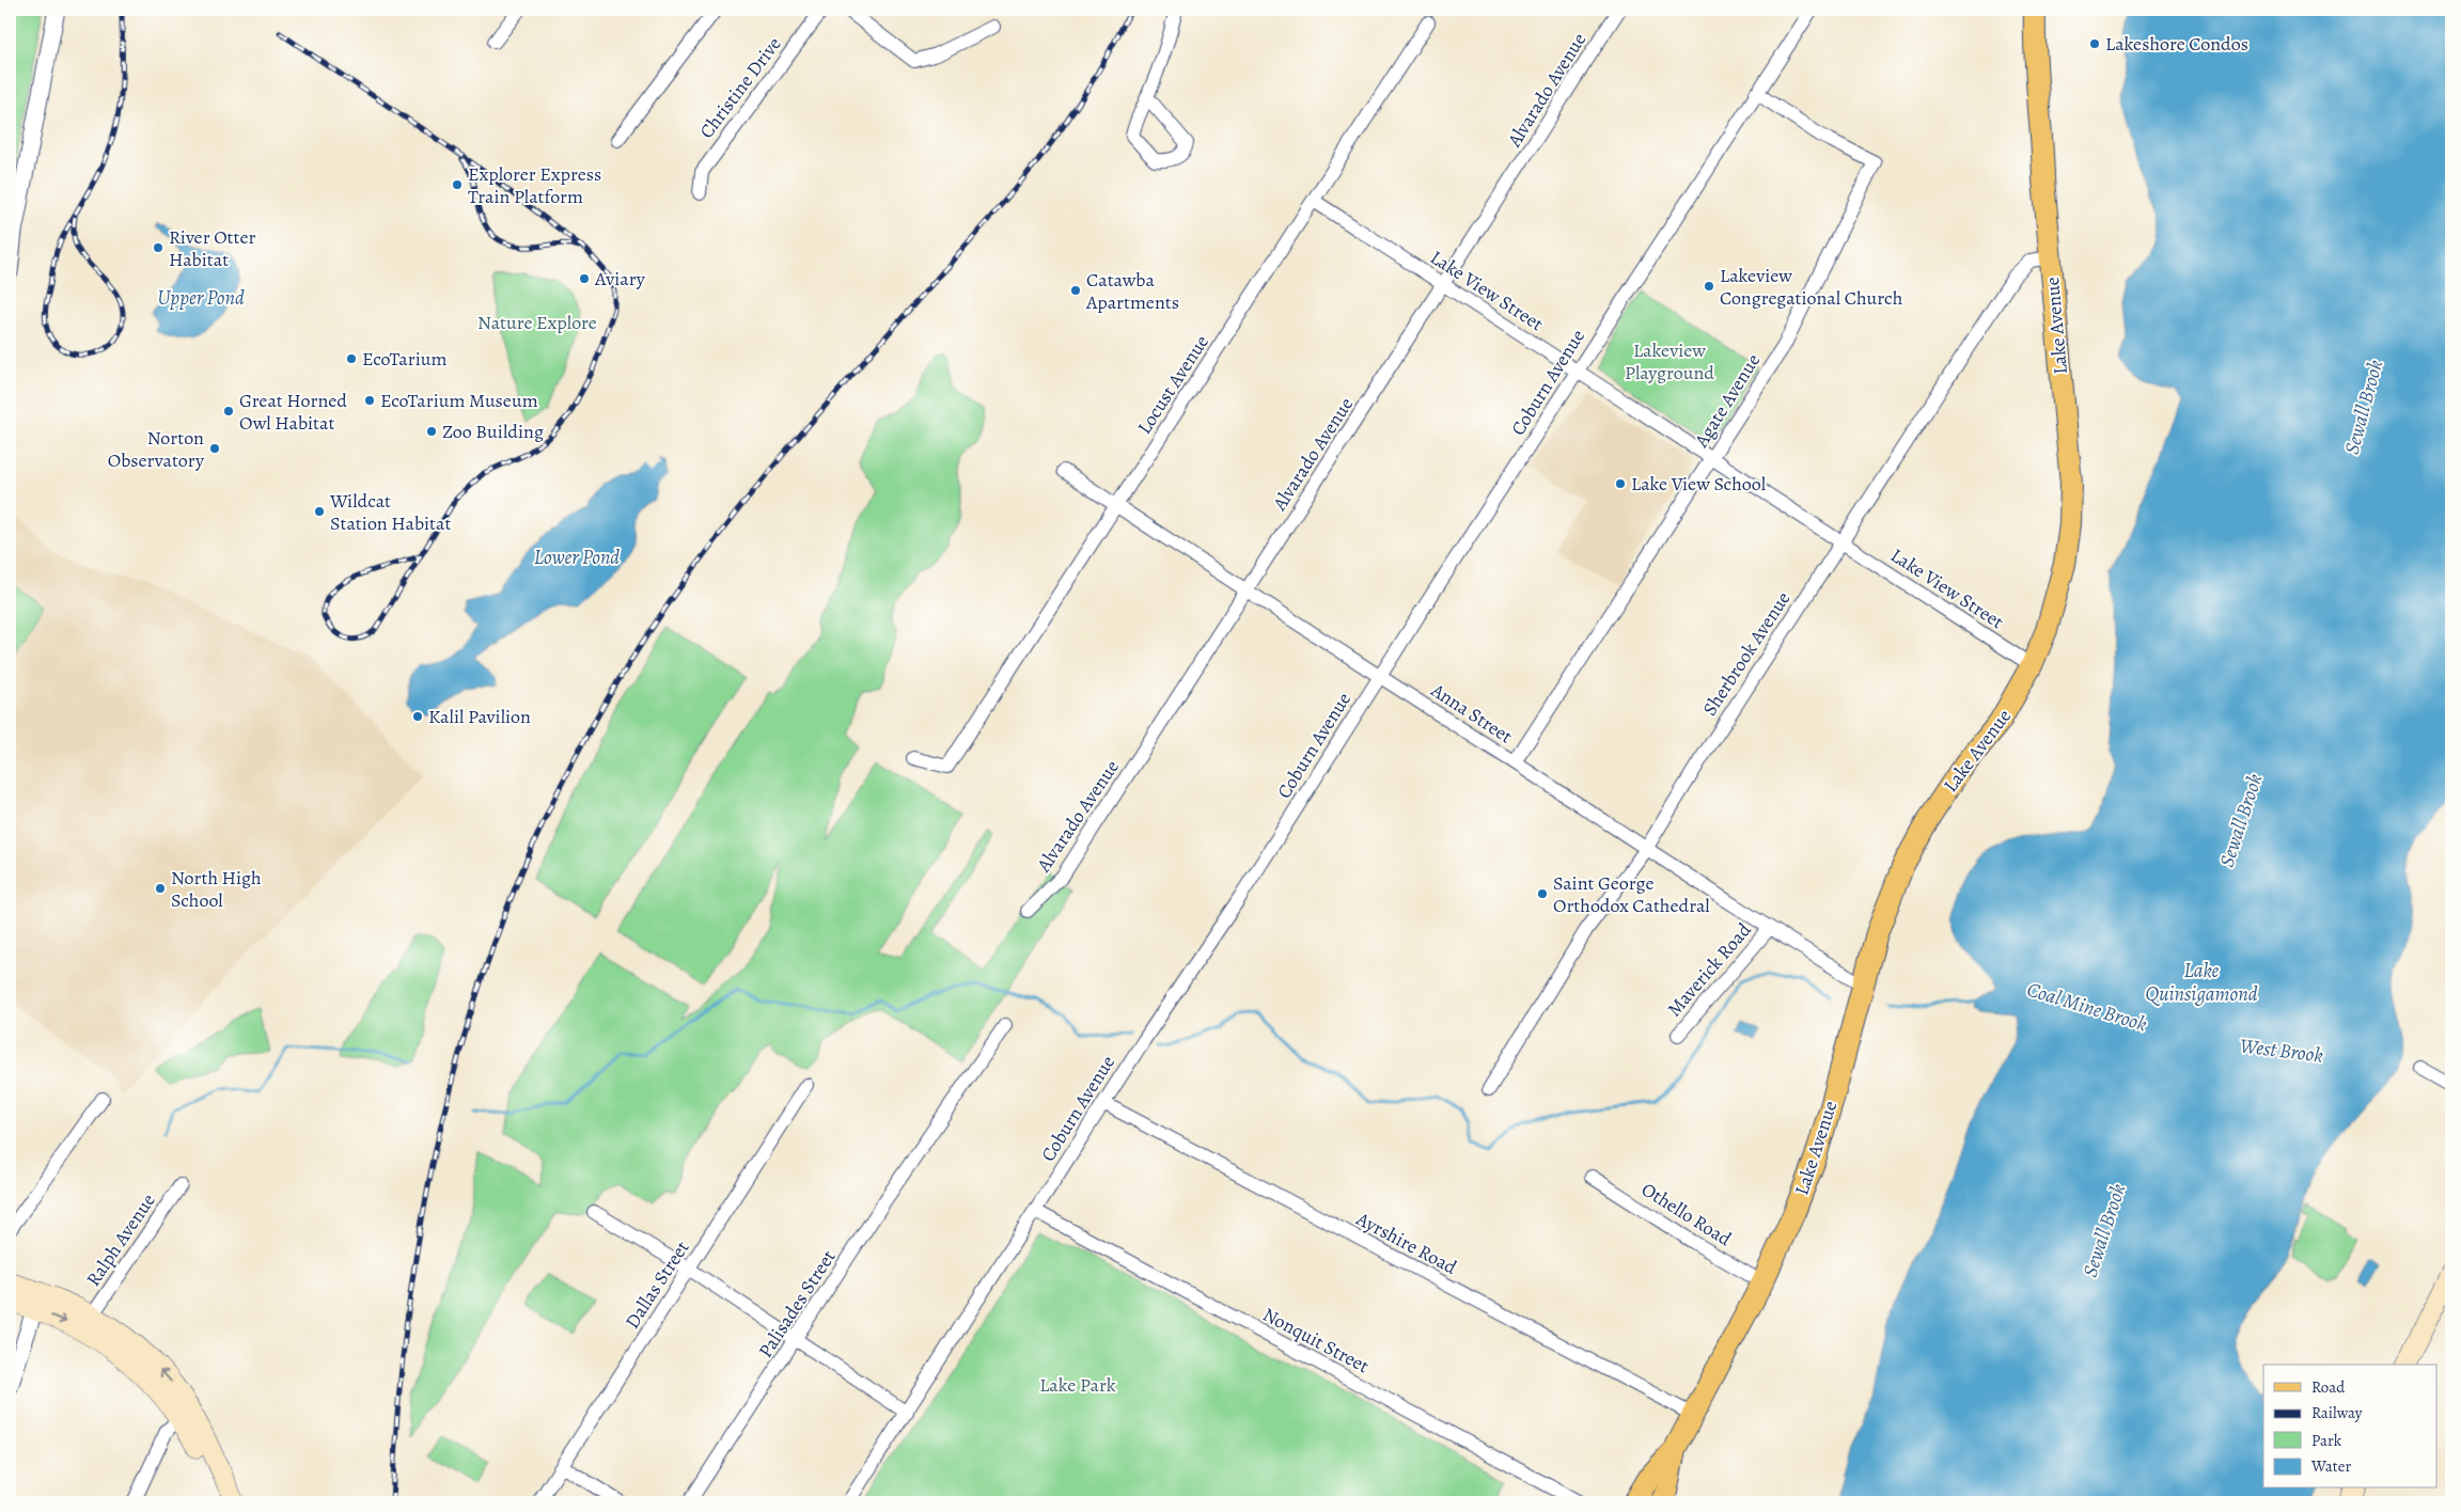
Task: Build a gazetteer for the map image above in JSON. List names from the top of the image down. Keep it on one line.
{"streets":{"main road":["Lake Avenue"],"street":["Christine Drive","Alvarado Avenue","Lake View Street","Coburn Avenue","Locust Avenue","Agate Avenue","Sherbrook Avenue","Anna Street","Maverick Road","Othello Road","Ralph Avenue","Ayrshire Road","Dallas Street","Palisades Street","Nonquit Street"]},"crossings":[["Alvarado Avenue","Lake View Street"],["Alvarado Avenue","Anna Street"],["Lake View Street","Lake Avenue"],["Lake View Street","Coburn Avenue"],["Lake View Street","Locust Avenue"],["Lake View Street","Agate Avenue"],["Lake View Street","Sherbrook Avenue"],["Lake Avenue","Sherbrook Avenue"],["Lake Avenue","Anna Street"],["Lake Avenue","Othello Road"],["Lake Avenue","Ayrshire Road"],["Coburn Avenue","Agate Avenue"],["Coburn Avenue","Anna Street"],["Coburn Avenue","Ayrshire Road"],["Coburn Avenue","Nonquit Street"],["Locust Avenue","Anna Street"],["Agate Avenue","Anna Street"],["Sherbrook Avenue","Anna Street"],["Anna Street","Maverick Road"]],"water":["Upper Pond","Sewall Brook","Lower Pond","Lake Quinsigamond","Coal Mine Brook","West Brook"],"parks":["Nature Explore","Lakeview Playground","Lake Park"],"places":["Lakeshore Condos","Explorer Express Train Platform","River Otter Habitat","Aviary","Lakeview Congregational Church","Catawba Apartments","EcoTarium","EcoTarium Museum","Great Horned Owl Habitat","Zoo Building","Norton Observatory","Lake View School","Wildcat Station Habitat","Kalil Pavilion","North High School","Saint George Orthodox Cathedral"],"legend":["Road","Railway","Park","Water"]}
